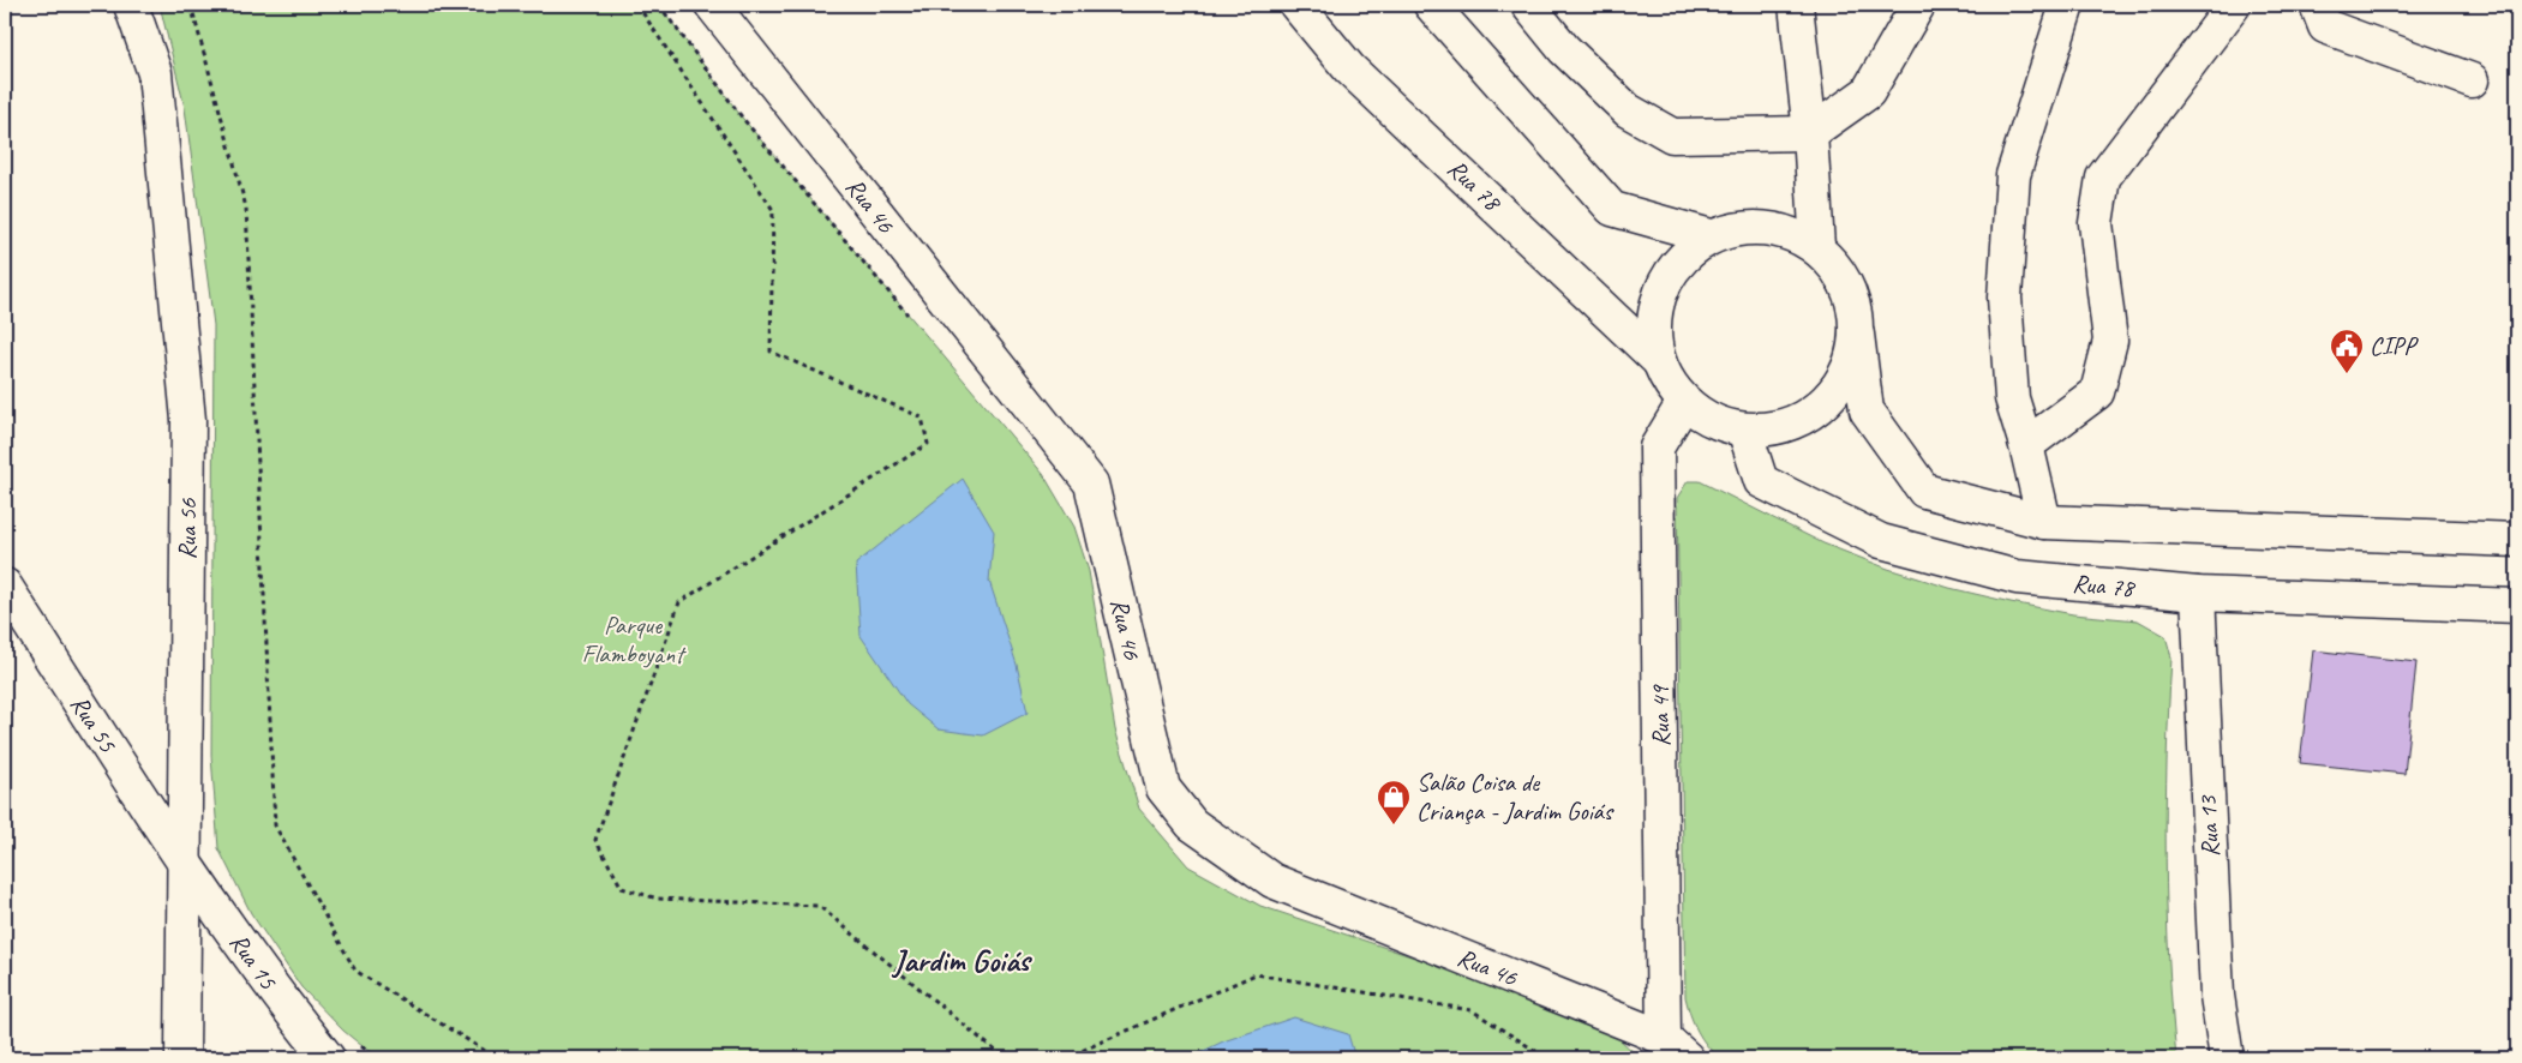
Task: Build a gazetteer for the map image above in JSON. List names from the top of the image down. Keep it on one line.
{"streets":{"street":["Rua 78","Rua 46","Rua 56","Rua 49","Rua 55","Rua 13","Rua 15"]},"crossings":[["Rua 78","Rua 49"],["Rua 78","Rua 13"],["Rua 46","Rua 49"],["Rua 56","Rua 55"],["Rua 56","Rua 15"],["Rua 55","Rua 15"]],"districts":["Jardim Goiás"],"parks":["Parque Flamboyant"],"places":{"public building":["CIPP"],"shop":["Salão Coisa de Criança - Jardim Goiás"]}}
